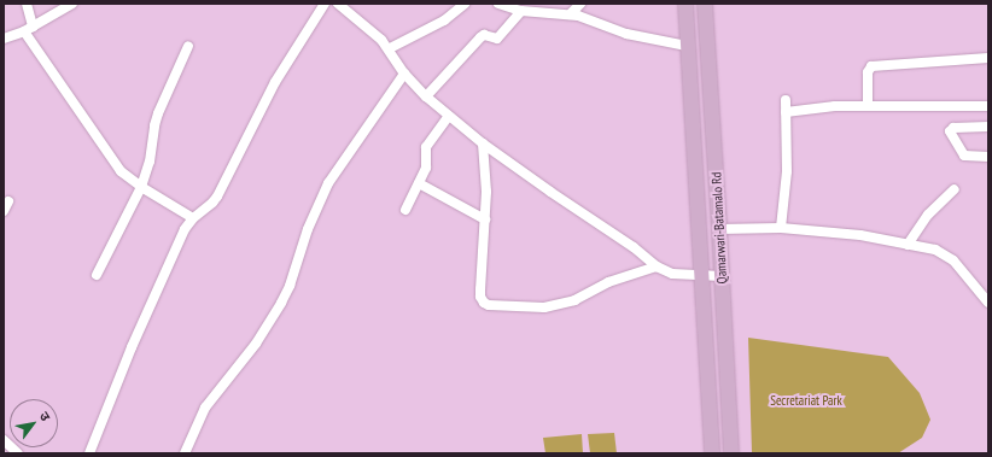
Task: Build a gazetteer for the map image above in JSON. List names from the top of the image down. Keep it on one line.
{"streets":{"main road":["Qamarwari-Batamalo Rd"]},"parks":["Secretariat Park"],"north":"top right"}
